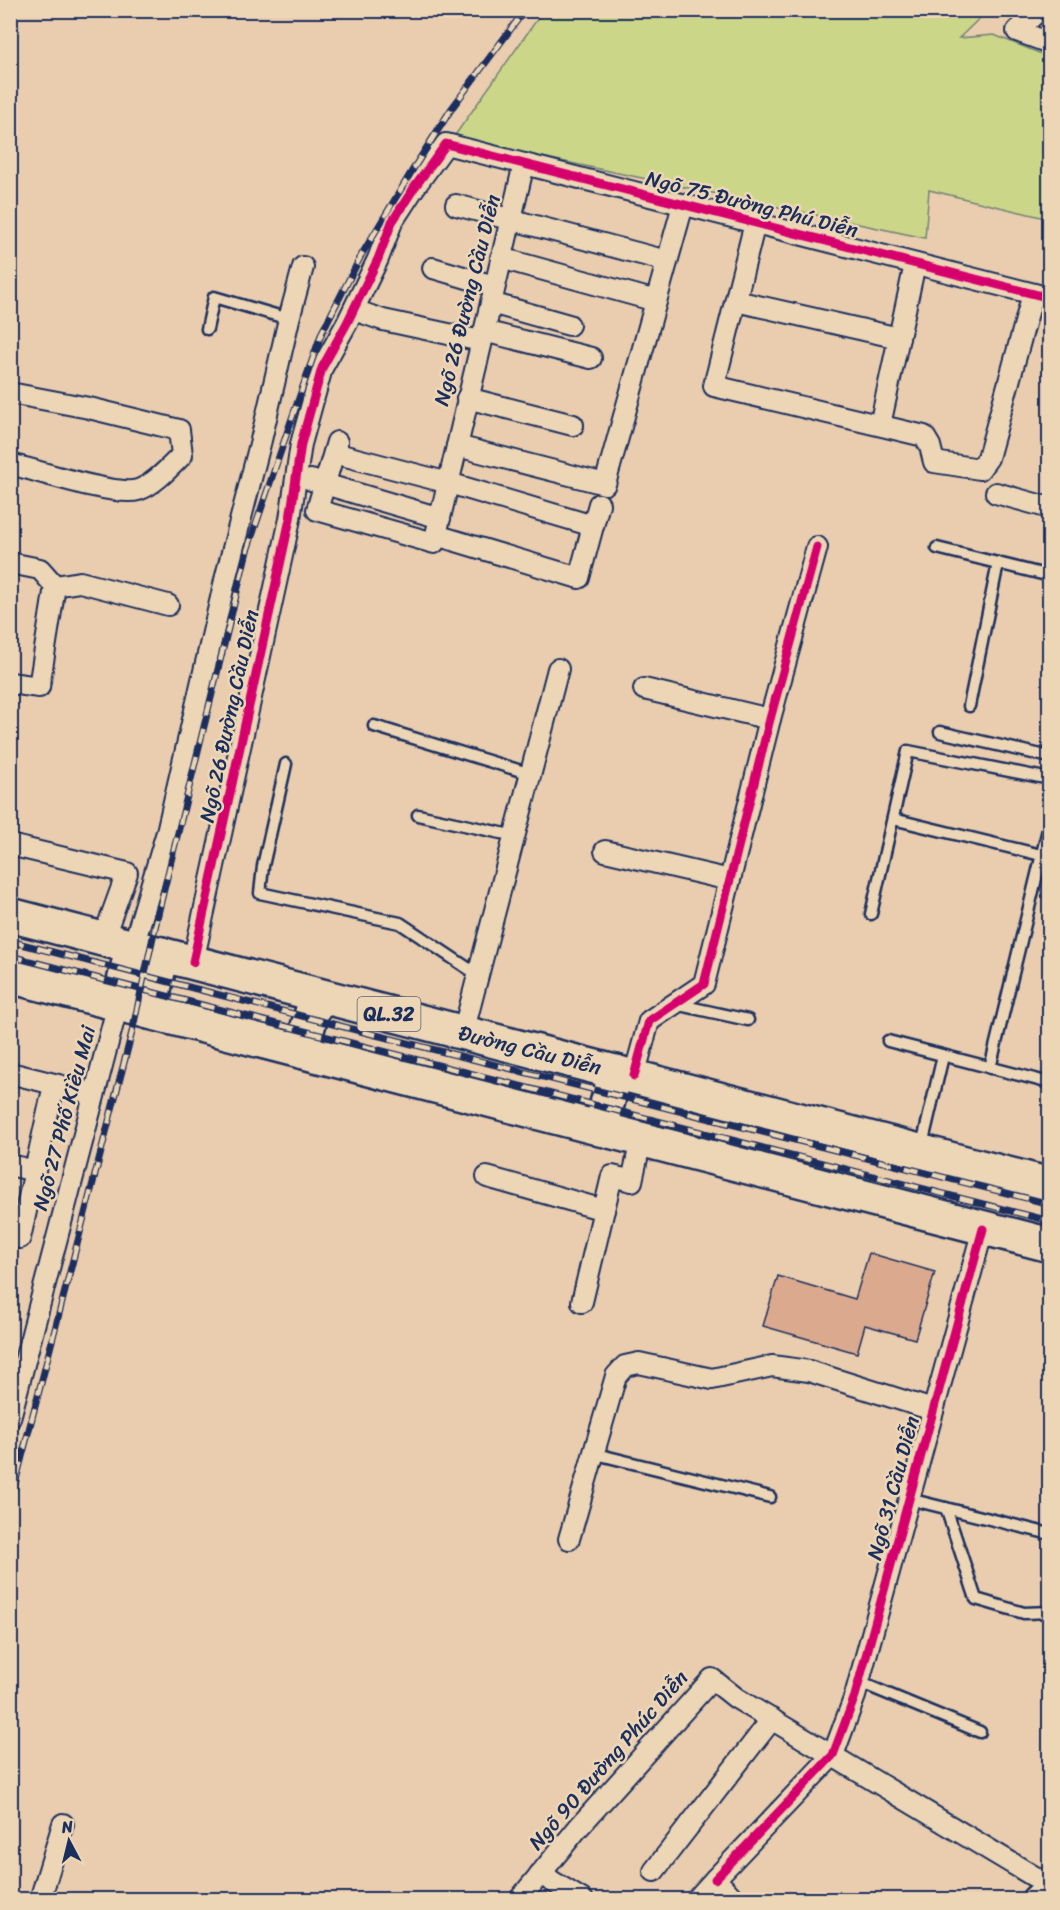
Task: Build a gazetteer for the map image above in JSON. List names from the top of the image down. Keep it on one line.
{"streets":{"highway":["QL.32","Đường Cầu Diễn"],"street":["Ngõ 75 Đường Phú Diễn","Ngõ 26 Đường Cầu Diễn","Ngõ 27 Phố Kiều Mai","Ngõ 31 Cầu Diễn","Ngõ 90 Đường Phúc Diễn"]},"crossings":[["Ngõ 75 Đường Phú Diễn","Ngõ 26 Đường Cầu Diễn"],["Ngõ 26 Đường Cầu Diễn","Đường Cầu Diễn"],["Ngõ 31 Cầu Diễn","Ngõ 90 Đường Phúc Diễn"]],"north":"top"}
